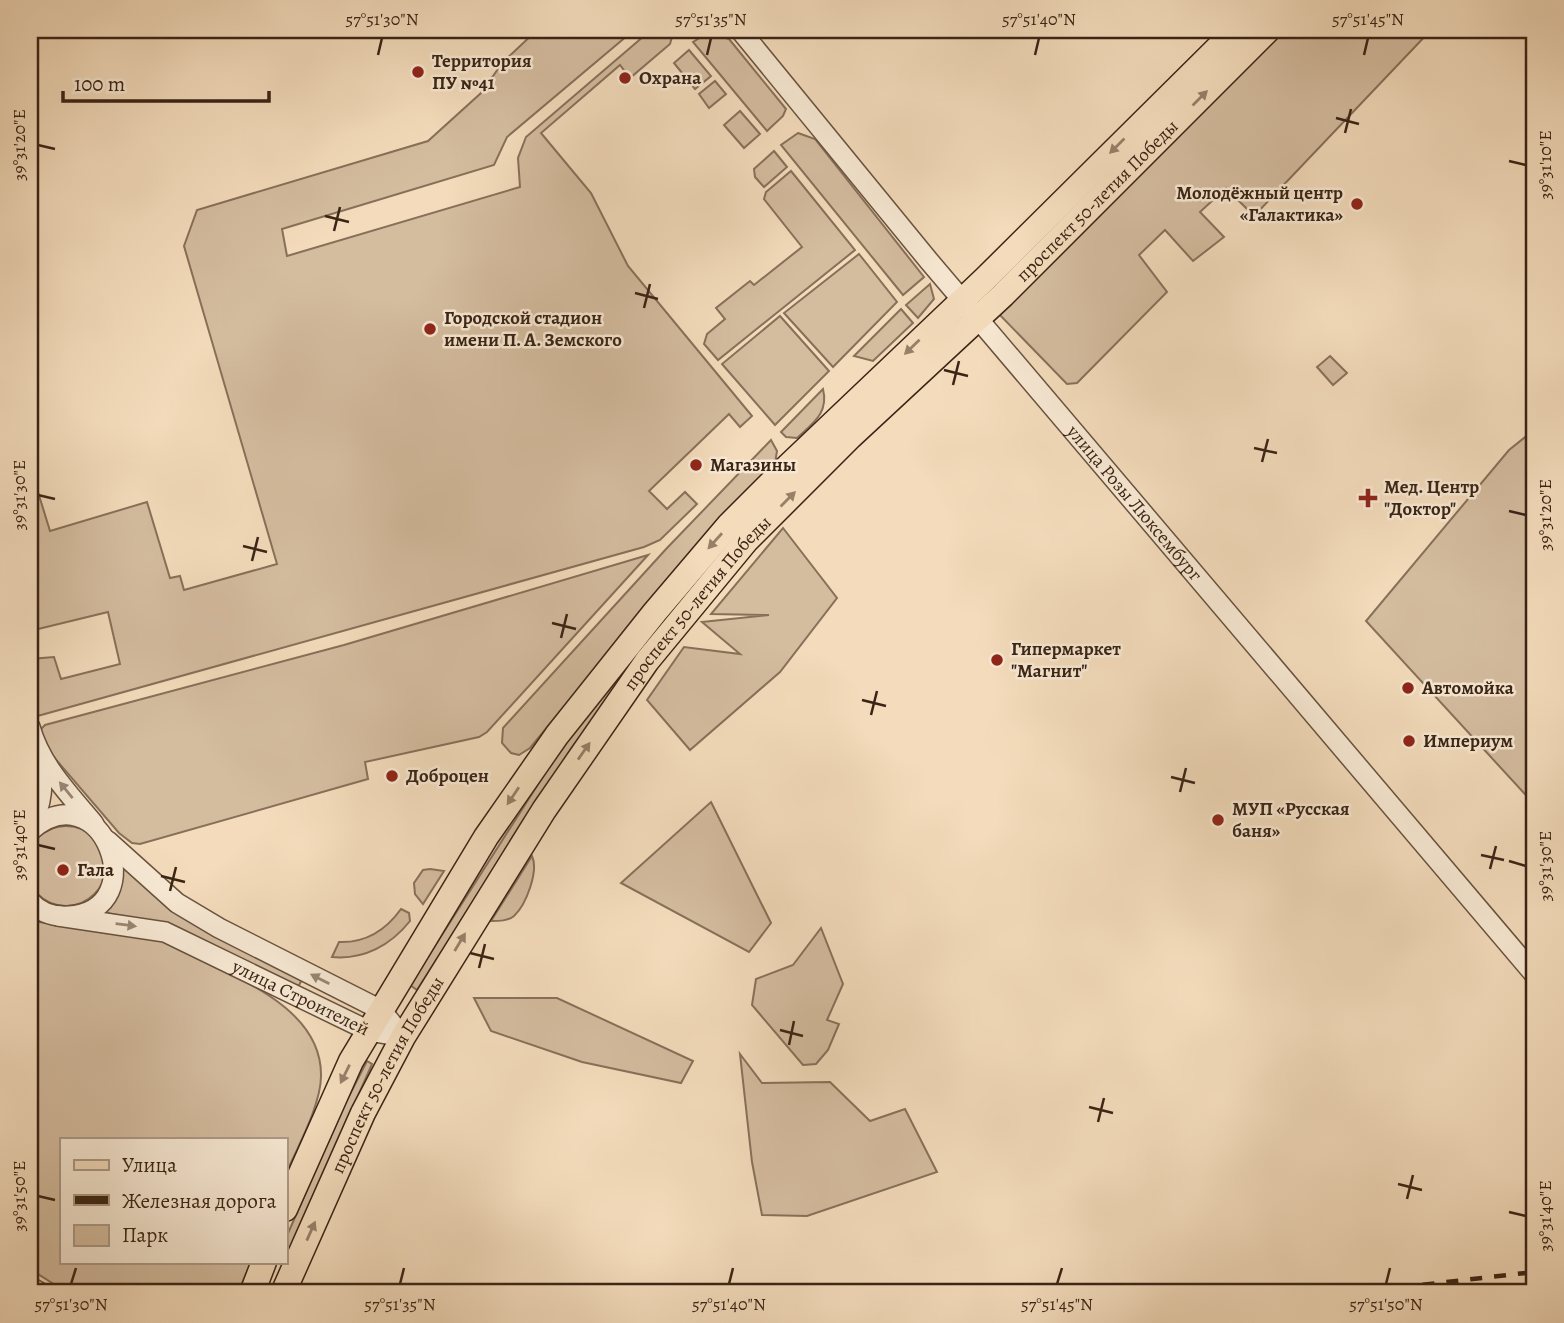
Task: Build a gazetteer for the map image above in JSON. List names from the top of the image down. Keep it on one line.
{"streets":{"main road":["проспект 50-летия Победы"],"street":["улица Розы Люксембург","улица Строителей"]},"crossings":[["проспект 50-летия Победы","улица Розы Люксембург"],["проспект 50-летия Победы","улица Строителей"]],"places":{"other":["Территория ПУ №41","Охрана","Молодёжный центр «Галактика»","Городской стадион имени П. А. Земского","Магазины","Гипермаркет \"Магнит\"","Автомойка","Империум","Доброцен","МУП «Русская баня»","Гала"],"health":["Мед. Центр \"Доктор\""]},"legend":["Улица","Железная дорога","Парк"],"scale_bar":"100 m","coordinates":["57°51'30\"N","57°51'35\"N","57°51'40\"N","57°51'45\"N","39°31'20\"E","39°31'10\"E","39°31'30\"E","39°31'40\"E","39°31'50\"E","57°51'50\"N"]}
